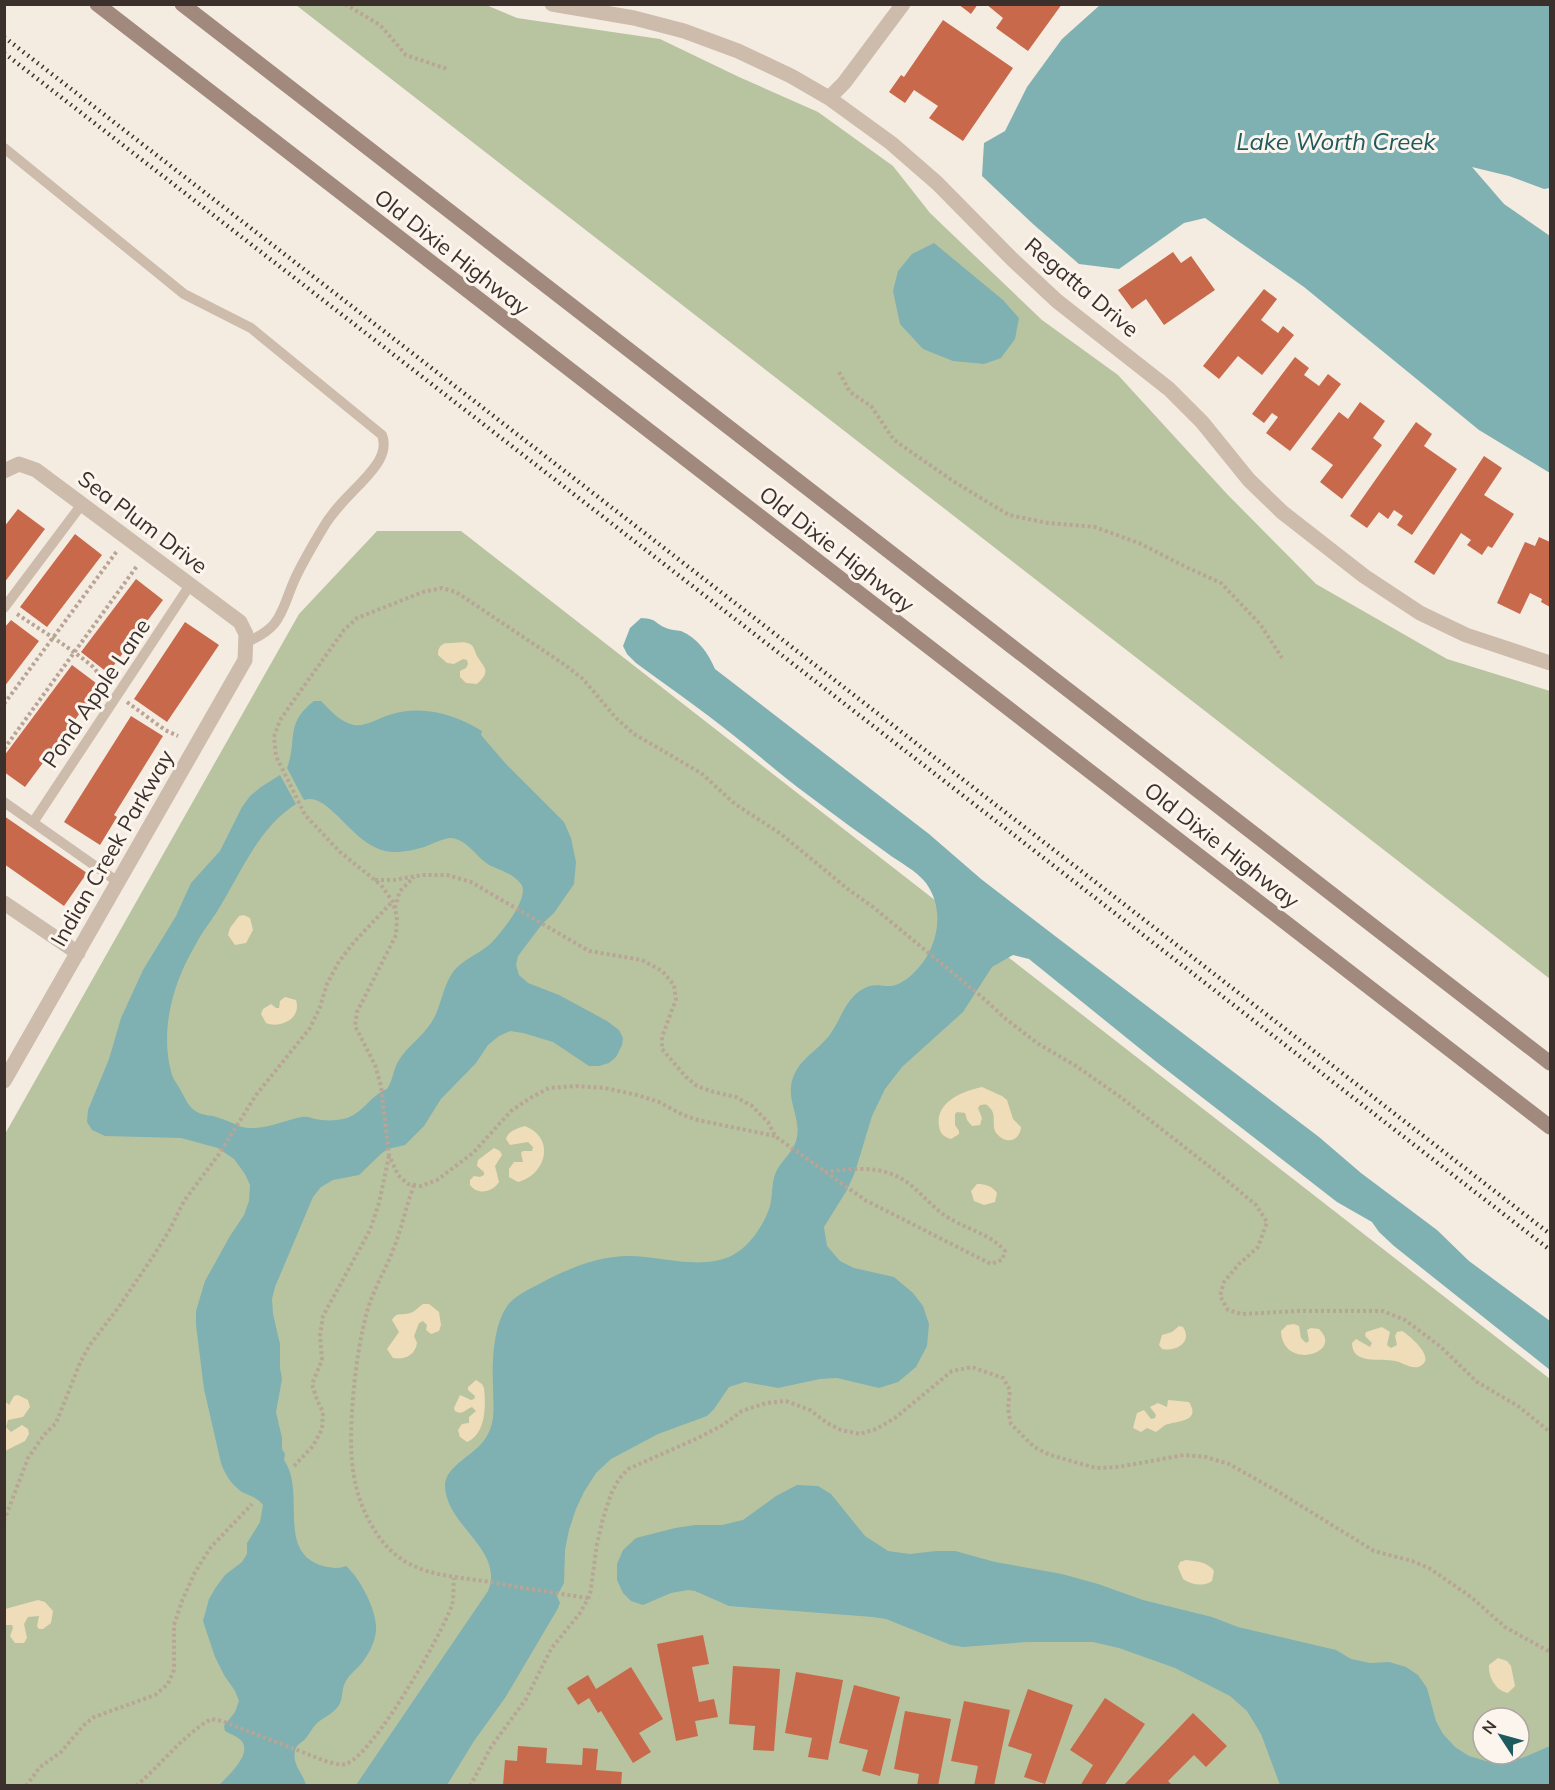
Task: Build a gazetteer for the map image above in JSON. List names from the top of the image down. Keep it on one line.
{"streets":{"main road":["Old Dixie Highway"],"street":["Regatta Drive","Sea Plum Drive","Indian Creek Parkway"],"lane":["Pond Apple Lane"]},"crossings":[["Sea Plum Drive","Pond Apple Lane"],["Sea Plum Drive","Indian Creek Parkway"]],"water":["Lake Worth Creek"],"north":"top left"}
